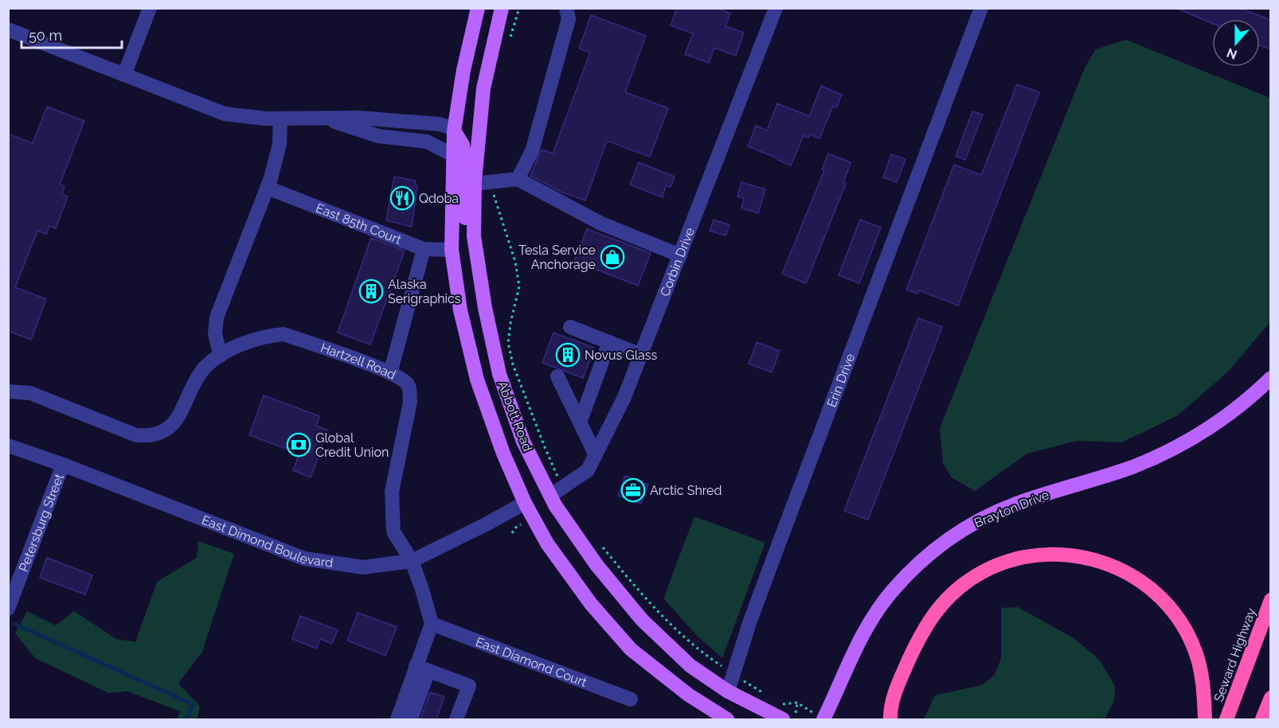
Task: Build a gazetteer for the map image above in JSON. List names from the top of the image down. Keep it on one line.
{"streets":{"highway":["Seward Highway"],"main road":["Abbott Road","Brayton Drive"],"street":["East 85th Court","Corbin Drive","Hartzell Road","Erin Drive","Petersburg Street","East Dimond Boulevard","East Diamond Court"]},"crossings":[["East 85th Court","Abbott Road"],["Corbin Drive","Abbott Road"],["Hartzell Road","East Dimond Boulevard"],["Hartzell Road","East Diamond Court"],["Erin Drive","Abbott Road"],["Abbott Road","East Dimond Boulevard"],["Petersburg Street","East Dimond Boulevard"]],"places":{"restaurant":["Qdoba"],"shop":["Tesla Service Anchorage"],"building":["Alaska Serigraphics","Novus Glass"],"bank":["Global Credit Union"],"office":["Arctic Shred"]},"scale_bar":"50 m","north":"bottom"}
